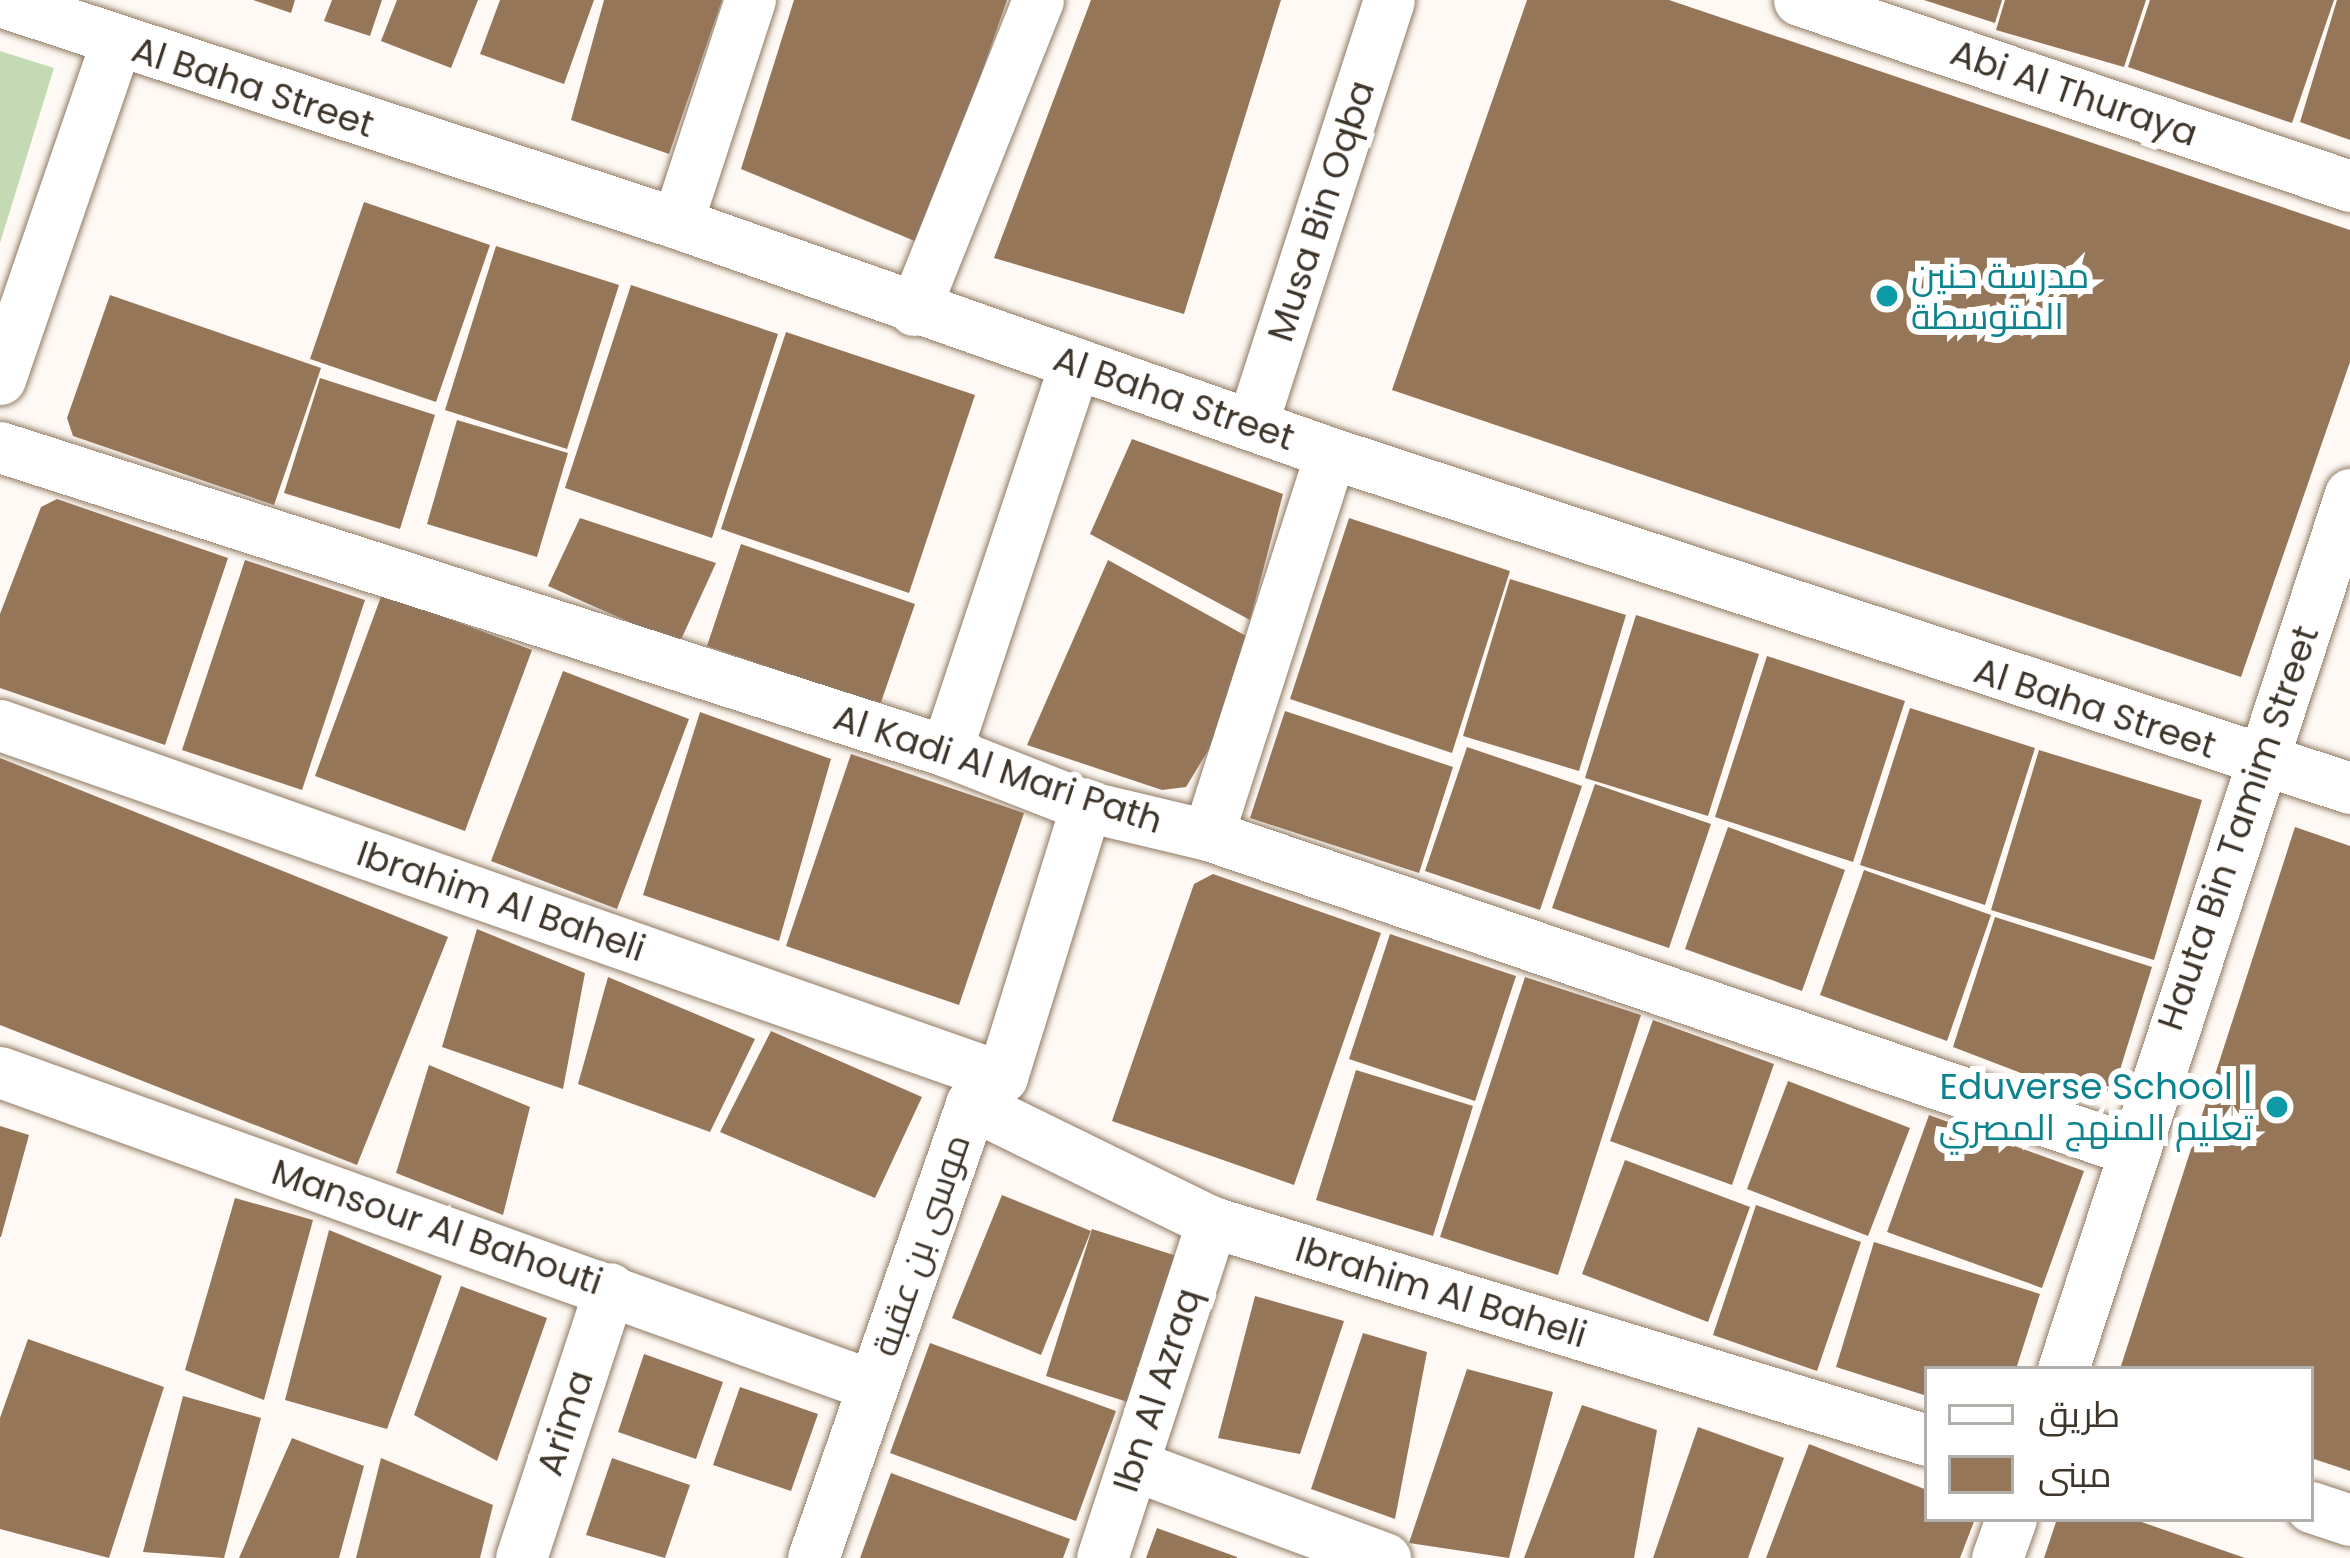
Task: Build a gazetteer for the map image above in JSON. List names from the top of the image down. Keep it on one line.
{"streets":{"street":["Al Baha Street","Abi Al Thuraya","Musa Bin Oqba","Al Kadi Al Mari Path","Hauta Bin Tamim Street","Ibrahim Al Baheli","Mansour Al Bahouti","موسى بن عقبة","Ibn Al Azraq","Arima"]},"crossings":[["Al Baha Street","Musa Bin Oqba"],["Al Baha Street","Hauta Bin Tamim Street"],["Al Kadi Al Mari Path","Hauta Bin Tamim Street"],["Al Kadi Al Mari Path","موسى بن عقبة"],["Ibrahim Al Baheli","موسى بن عقبة"],["Ibrahim Al Baheli","Ibn Al Azraq"],["Mansour Al Bahouti","موسى بن عقبة"],["Mansour Al Bahouti","Arima"]],"places":["مدرسة حنين المتوسطة","Eduverse School | تعليم المنهج المصري"],"legend":["طريق","مبنى"]}
